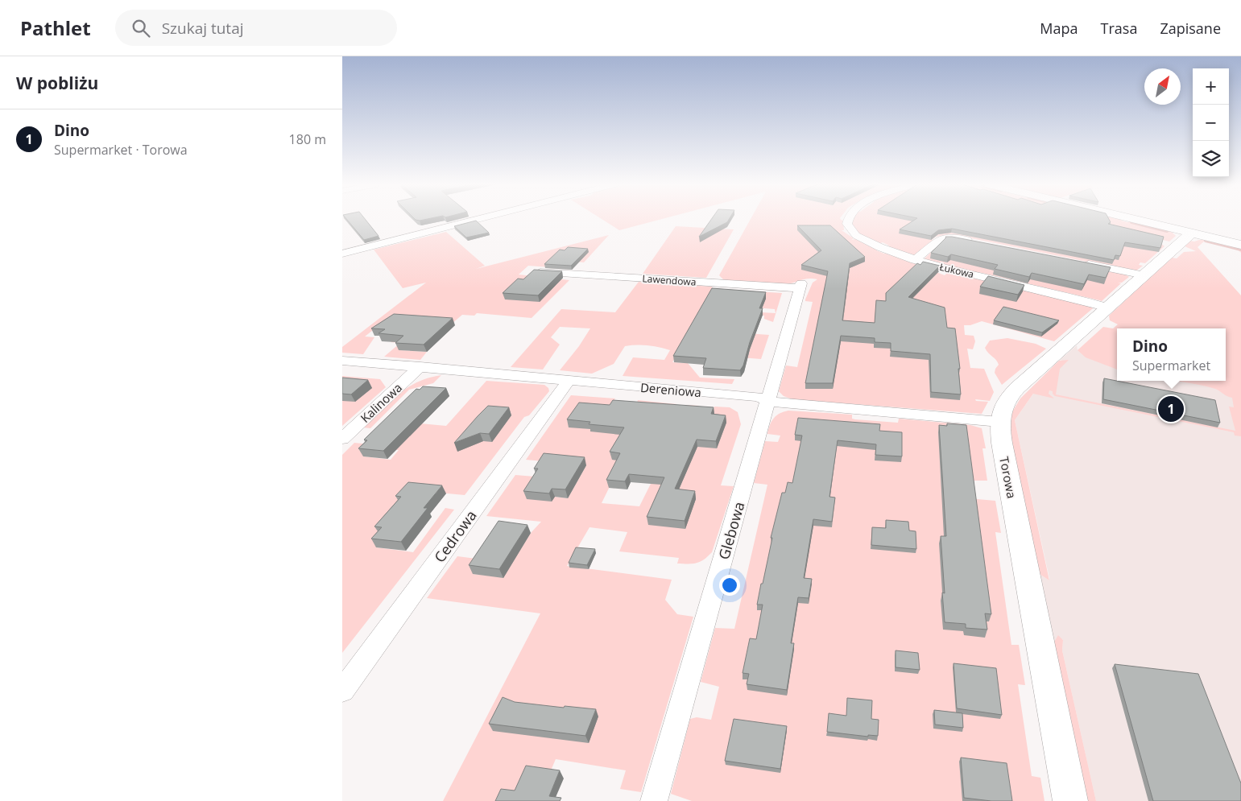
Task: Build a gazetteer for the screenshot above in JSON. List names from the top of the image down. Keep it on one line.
{"streets":{"street":["Łukowa","Lawendowa","Dereniowa","Kalinowa","Torowa","Glebowa","Cedrowa"]},"crossings":[["Łukowa","Torowa"],["Lawendowa","Glebowa"],["Dereniowa","Kalinowa"],["Dereniowa","Torowa"],["Dereniowa","Glebowa"],["Dereniowa","Cedrowa"]],"north":"top right","page":{"header":"Pathlet","search":"Szukaj tutaj","nav":["Mapa","Trasa","Zapisane"],"heading":"W pobliżu","map_buttons":["+","−"],"list":[{"mark":"1","name":"Dino","note":"Supermarket · Torowa","value":"180 m"}],"popup":["Dino","Supermarket"],"pins":"1"}}
